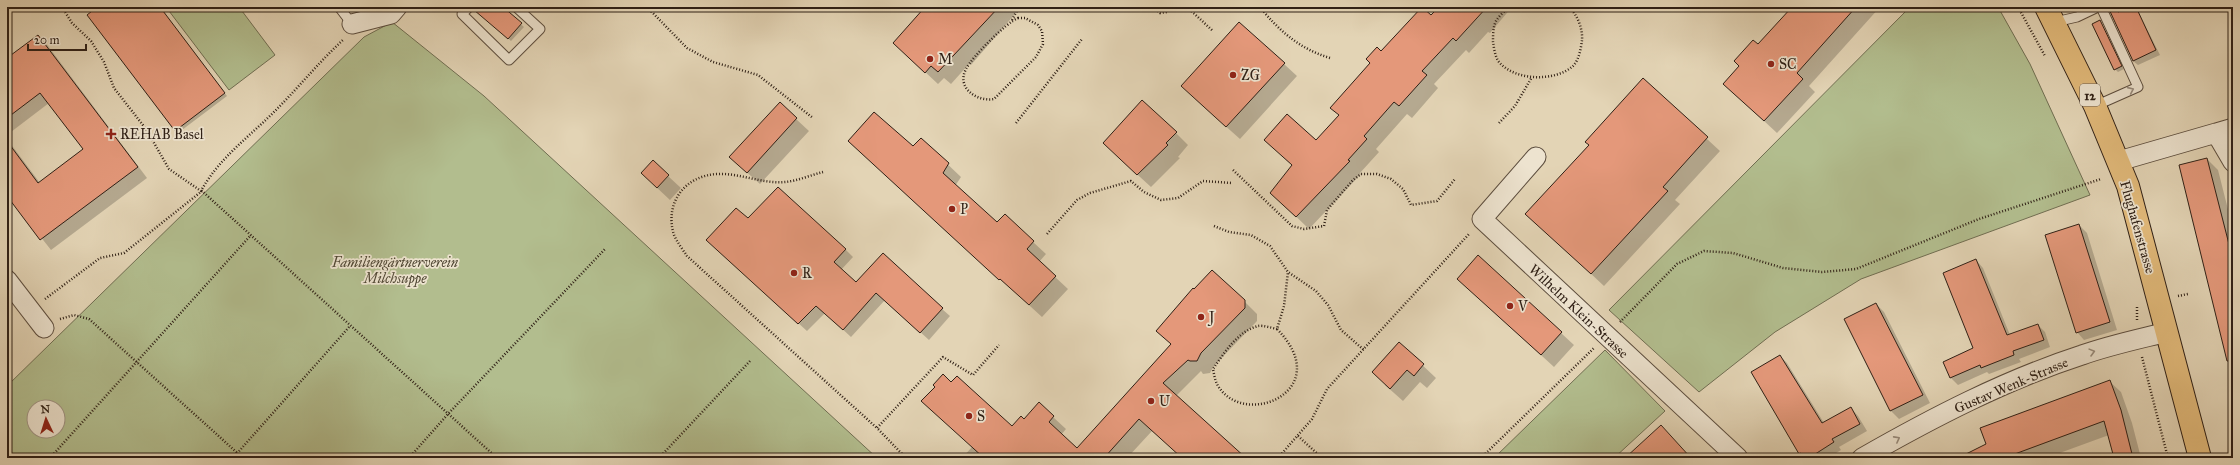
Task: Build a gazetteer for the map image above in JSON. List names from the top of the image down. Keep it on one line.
{"streets":{"main road":["12","Flughafenstrasse"],"street":["Wilhelm Klein-Strasse","Gustav Wenk-Strasse"]},"crossings":[["Flughafenstrasse","Gustav Wenk-Strasse"]],"one_way":["Gustav Wenk-Strasse"],"parks":["Familiengärtnerverein Milchsuppe"],"places":{"other":["M","SC","ZG","P","R","V","J","U","S"],"health":["REHAB Basel"]},"scale_bar":"20 m","north":"top"}
